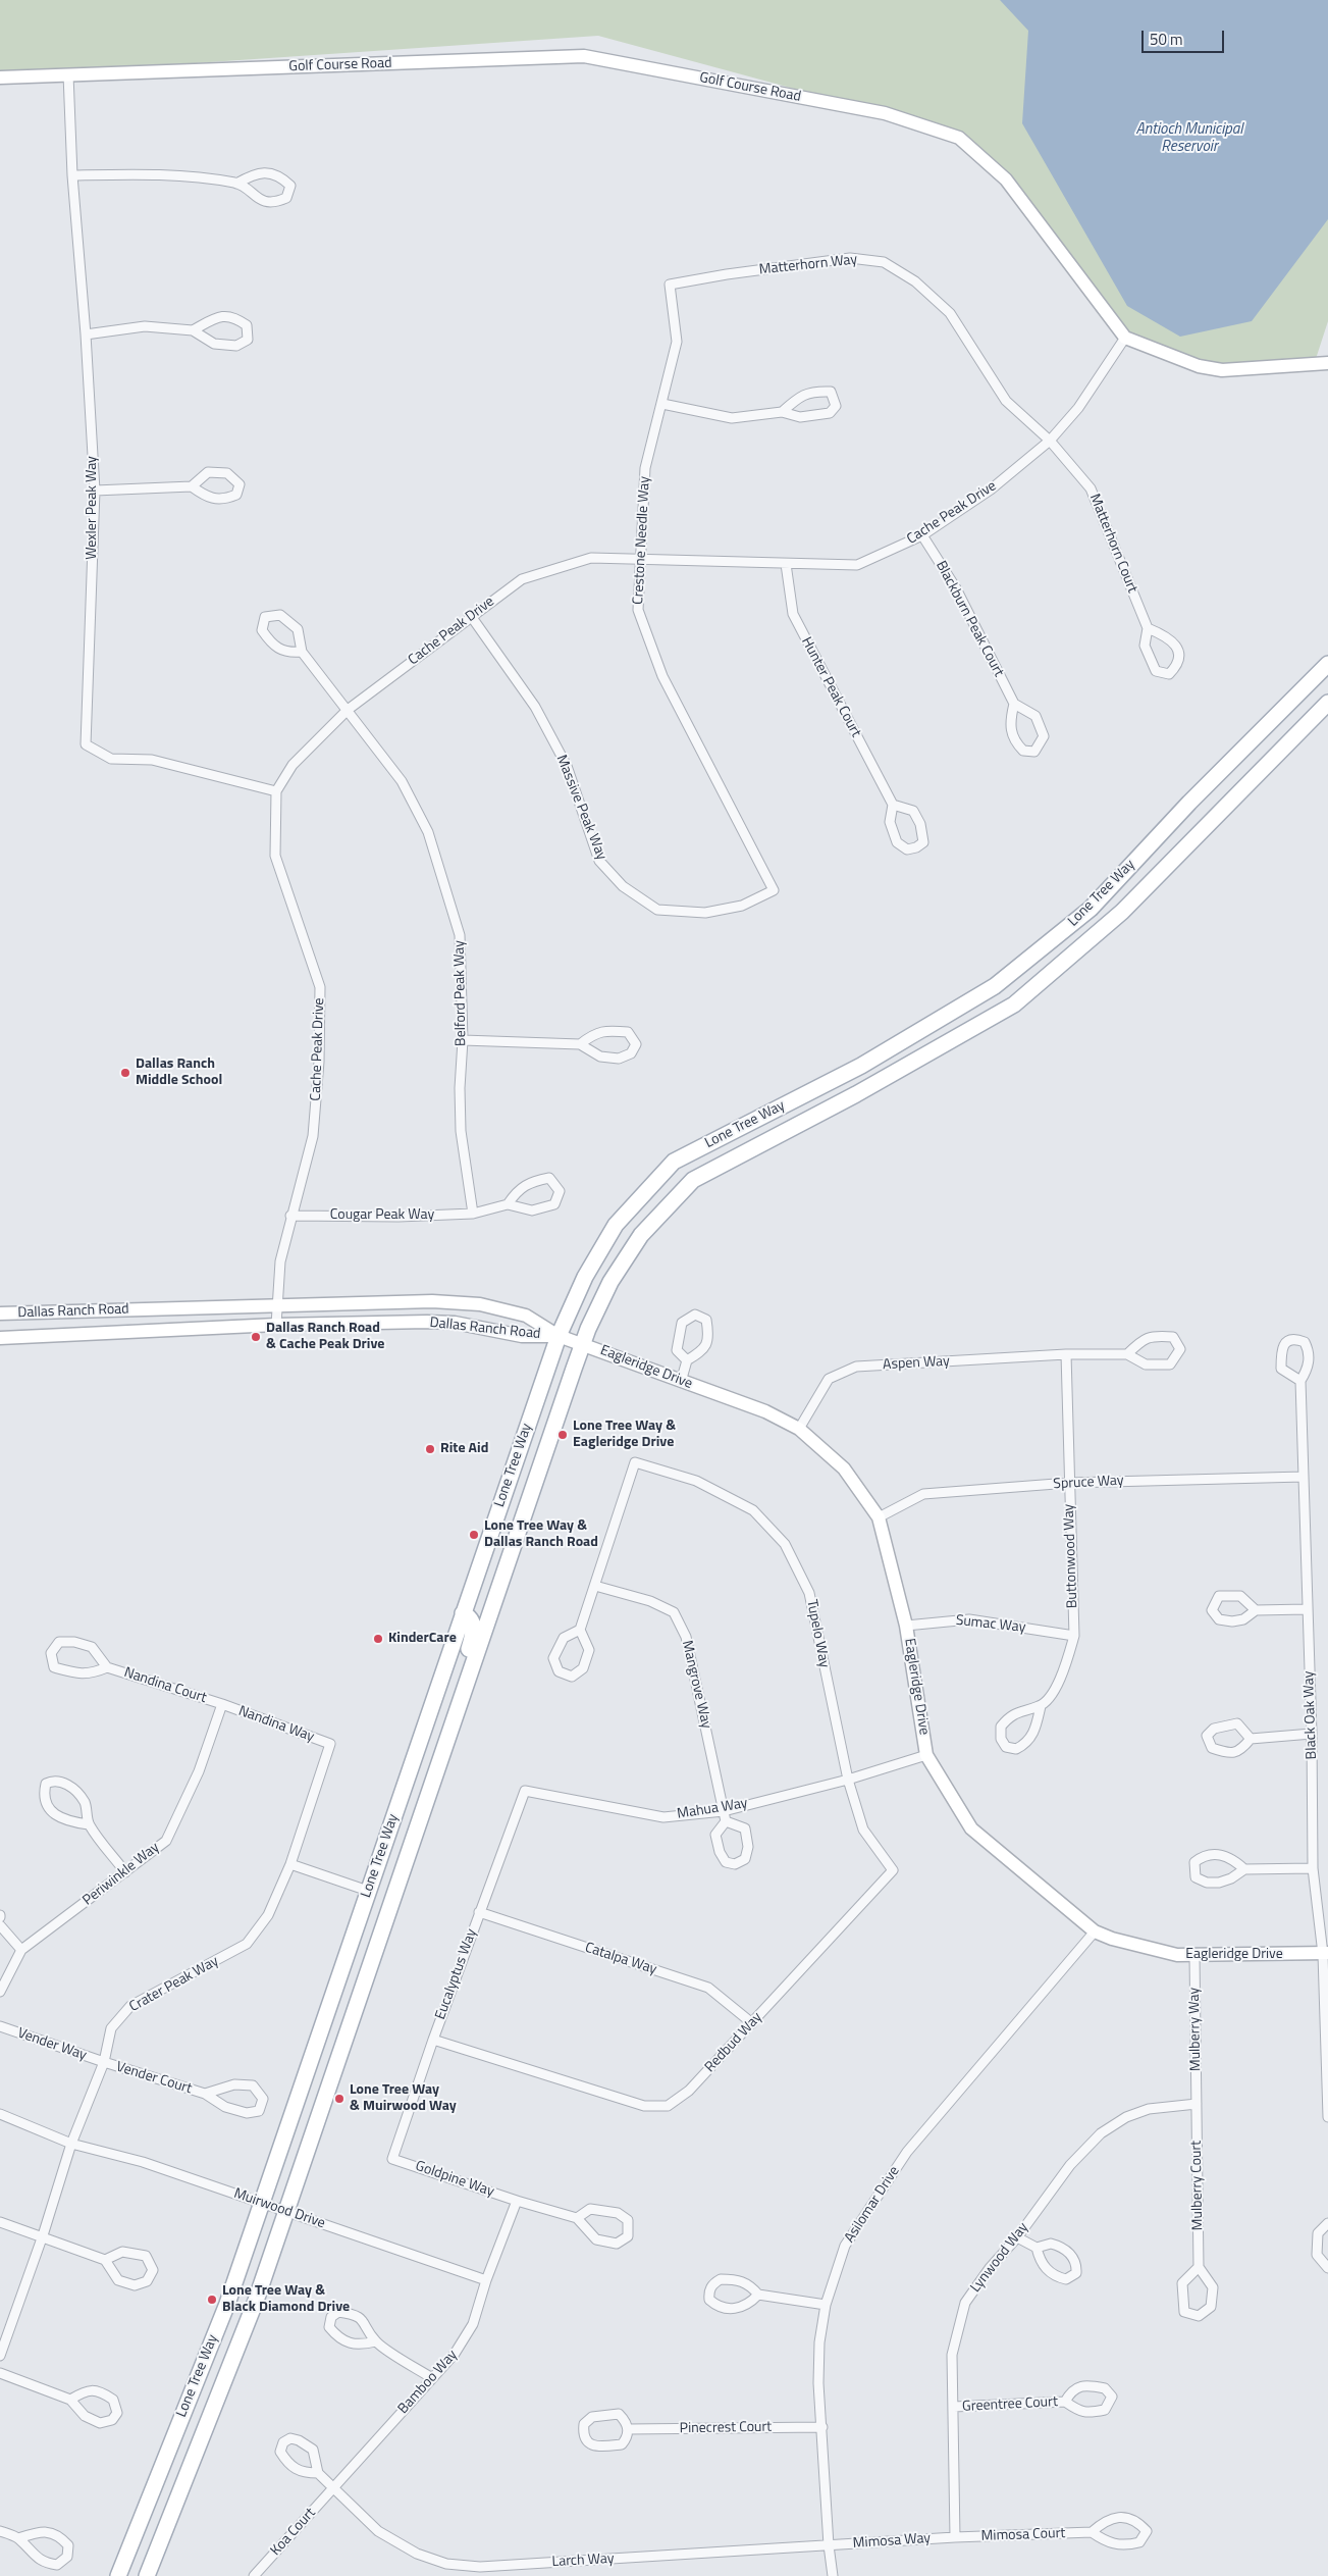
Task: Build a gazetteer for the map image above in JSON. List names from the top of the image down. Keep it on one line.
{"streets":{"main road":["Lone Tree Way"],"street":["Golf Course Road","Matterhorn Way","Wexler Peak Way","Cache Peak Drive","Crestone Needle Way","Matterhorn Court","Blackburn Peak Court","Hunter Peak Court","Massive Peak Way","Belford Peak Way","Cougar Peak Way","Dallas Ranch Road","Aspen Way","Eagleridge Drive","Spruce Way","Buttonwood Way","Sumac Way","Tupelo Way","Mangrove Way","Nandina Court","Black Oak Way","Nandina Way","Mahua Way","Periwinkle Way","Catalpa Way","Eucalyptus Way","Crater Peak Way","Mulberry Way","Redbud Way","Vender Way","Vender Court","Goldpine Way","Mulberry Court","Asilomar Drive","Muirwood Drive","Lynwood Way","Bamboo Way","Greentree Court","Pinecrest Court","Koa Court","Mimosa Court","Mimosa Way","Larch Way"]},"crossings":[["Golf Course Road","Wexler Peak Way"],["Golf Course Road","Cache Peak Drive"],["Matterhorn Way","Cache Peak Drive"],["Matterhorn Way","Crestone Needle Way"],["Matterhorn Way","Matterhorn Court"],["Wexler Peak Way","Cache Peak Drive"],["Cache Peak Drive","Crestone Needle Way"],["Cache Peak Drive","Matterhorn Court"],["Cache Peak Drive","Blackburn Peak Court"],["Cache Peak Drive","Hunter Peak Court"],["Cache Peak Drive","Massive Peak Way"],["Cache Peak Drive","Belford Peak Way"],["Cache Peak Drive","Cougar Peak Way"],["Cache Peak Drive","Dallas Ranch Road"],["Crestone Needle Way","Massive Peak Way"],["Lone Tree Way","Dallas Ranch Road"],["Lone Tree Way","Eagleridge Drive"],["Lone Tree Way","Muirwood Drive"],["Belford Peak Way","Cougar Peak Way"],["Dallas Ranch Road","Eagleridge Drive"],["Aspen Way","Eagleridge Drive"],["Aspen Way","Buttonwood Way"],["Eagleridge Drive","Spruce Way"],["Eagleridge Drive","Sumac Way"],["Eagleridge Drive","Black Oak Way"],["Eagleridge Drive","Mahua Way"],["Eagleridge Drive","Mulberry Way"],["Eagleridge Drive","Asilomar Drive"],["Spruce Way","Buttonwood Way"],["Spruce Way","Black Oak Way"],["Buttonwood Way","Sumac Way"],["Tupelo Way","Mangrove Way"],["Tupelo Way","Mahua Way"],["Tupelo Way","Redbud Way"],["Mangrove Way","Mahua Way"],["Nandina Court","Nandina Way"],["Nandina Court","Periwinkle Way"],["Nandina Way","Periwinkle Way"],["Nandina Way","Crater Peak Way"],["Mahua Way","Eucalyptus Way"],["Mahua Way","Redbud Way"],["Catalpa Way","Eucalyptus Way"],["Catalpa Way","Redbud Way"],["Eucalyptus Way","Redbud Way"],["Eucalyptus Way","Goldpine Way"],["Crater Peak Way","Vender Way"],["Crater Peak Way","Vender Court"],["Crater Peak Way","Muirwood Drive"],["Mulberry Way","Mulberry Court"],["Mulberry Way","Lynwood Way"],["Vender Way","Vender Court"],["Goldpine Way","Bamboo Way"],["Mulberry Court","Lynwood Way"],["Asilomar Drive","Pinecrest Court"],["Asilomar Drive","Mimosa Way"],["Asilomar Drive","Larch Way"],["Muirwood Drive","Bamboo Way"],["Lynwood Way","Greentree Court"],["Lynwood Way","Mimosa Court"],["Lynwood Way","Mimosa Way"],["Bamboo Way","Koa Court"],["Bamboo Way","Larch Way"],["Koa Court","Larch Way"],["Mimosa Court","Mimosa Way"],["Mimosa Way","Larch Way"]],"water":["Antioch Municipal Reservoir"],"places":["Dallas Ranch Middle School","Dallas Ranch Road & Cache Peak Drive","Lone Tree Way & Eagleridge Drive","Rite Aid","Lone Tree Way & Dallas Ranch Road","KinderCare","Lone Tree Way & Muirwood Way","Lone Tree Way & Black Diamond Drive"],"scale_bar":"50 m"}
